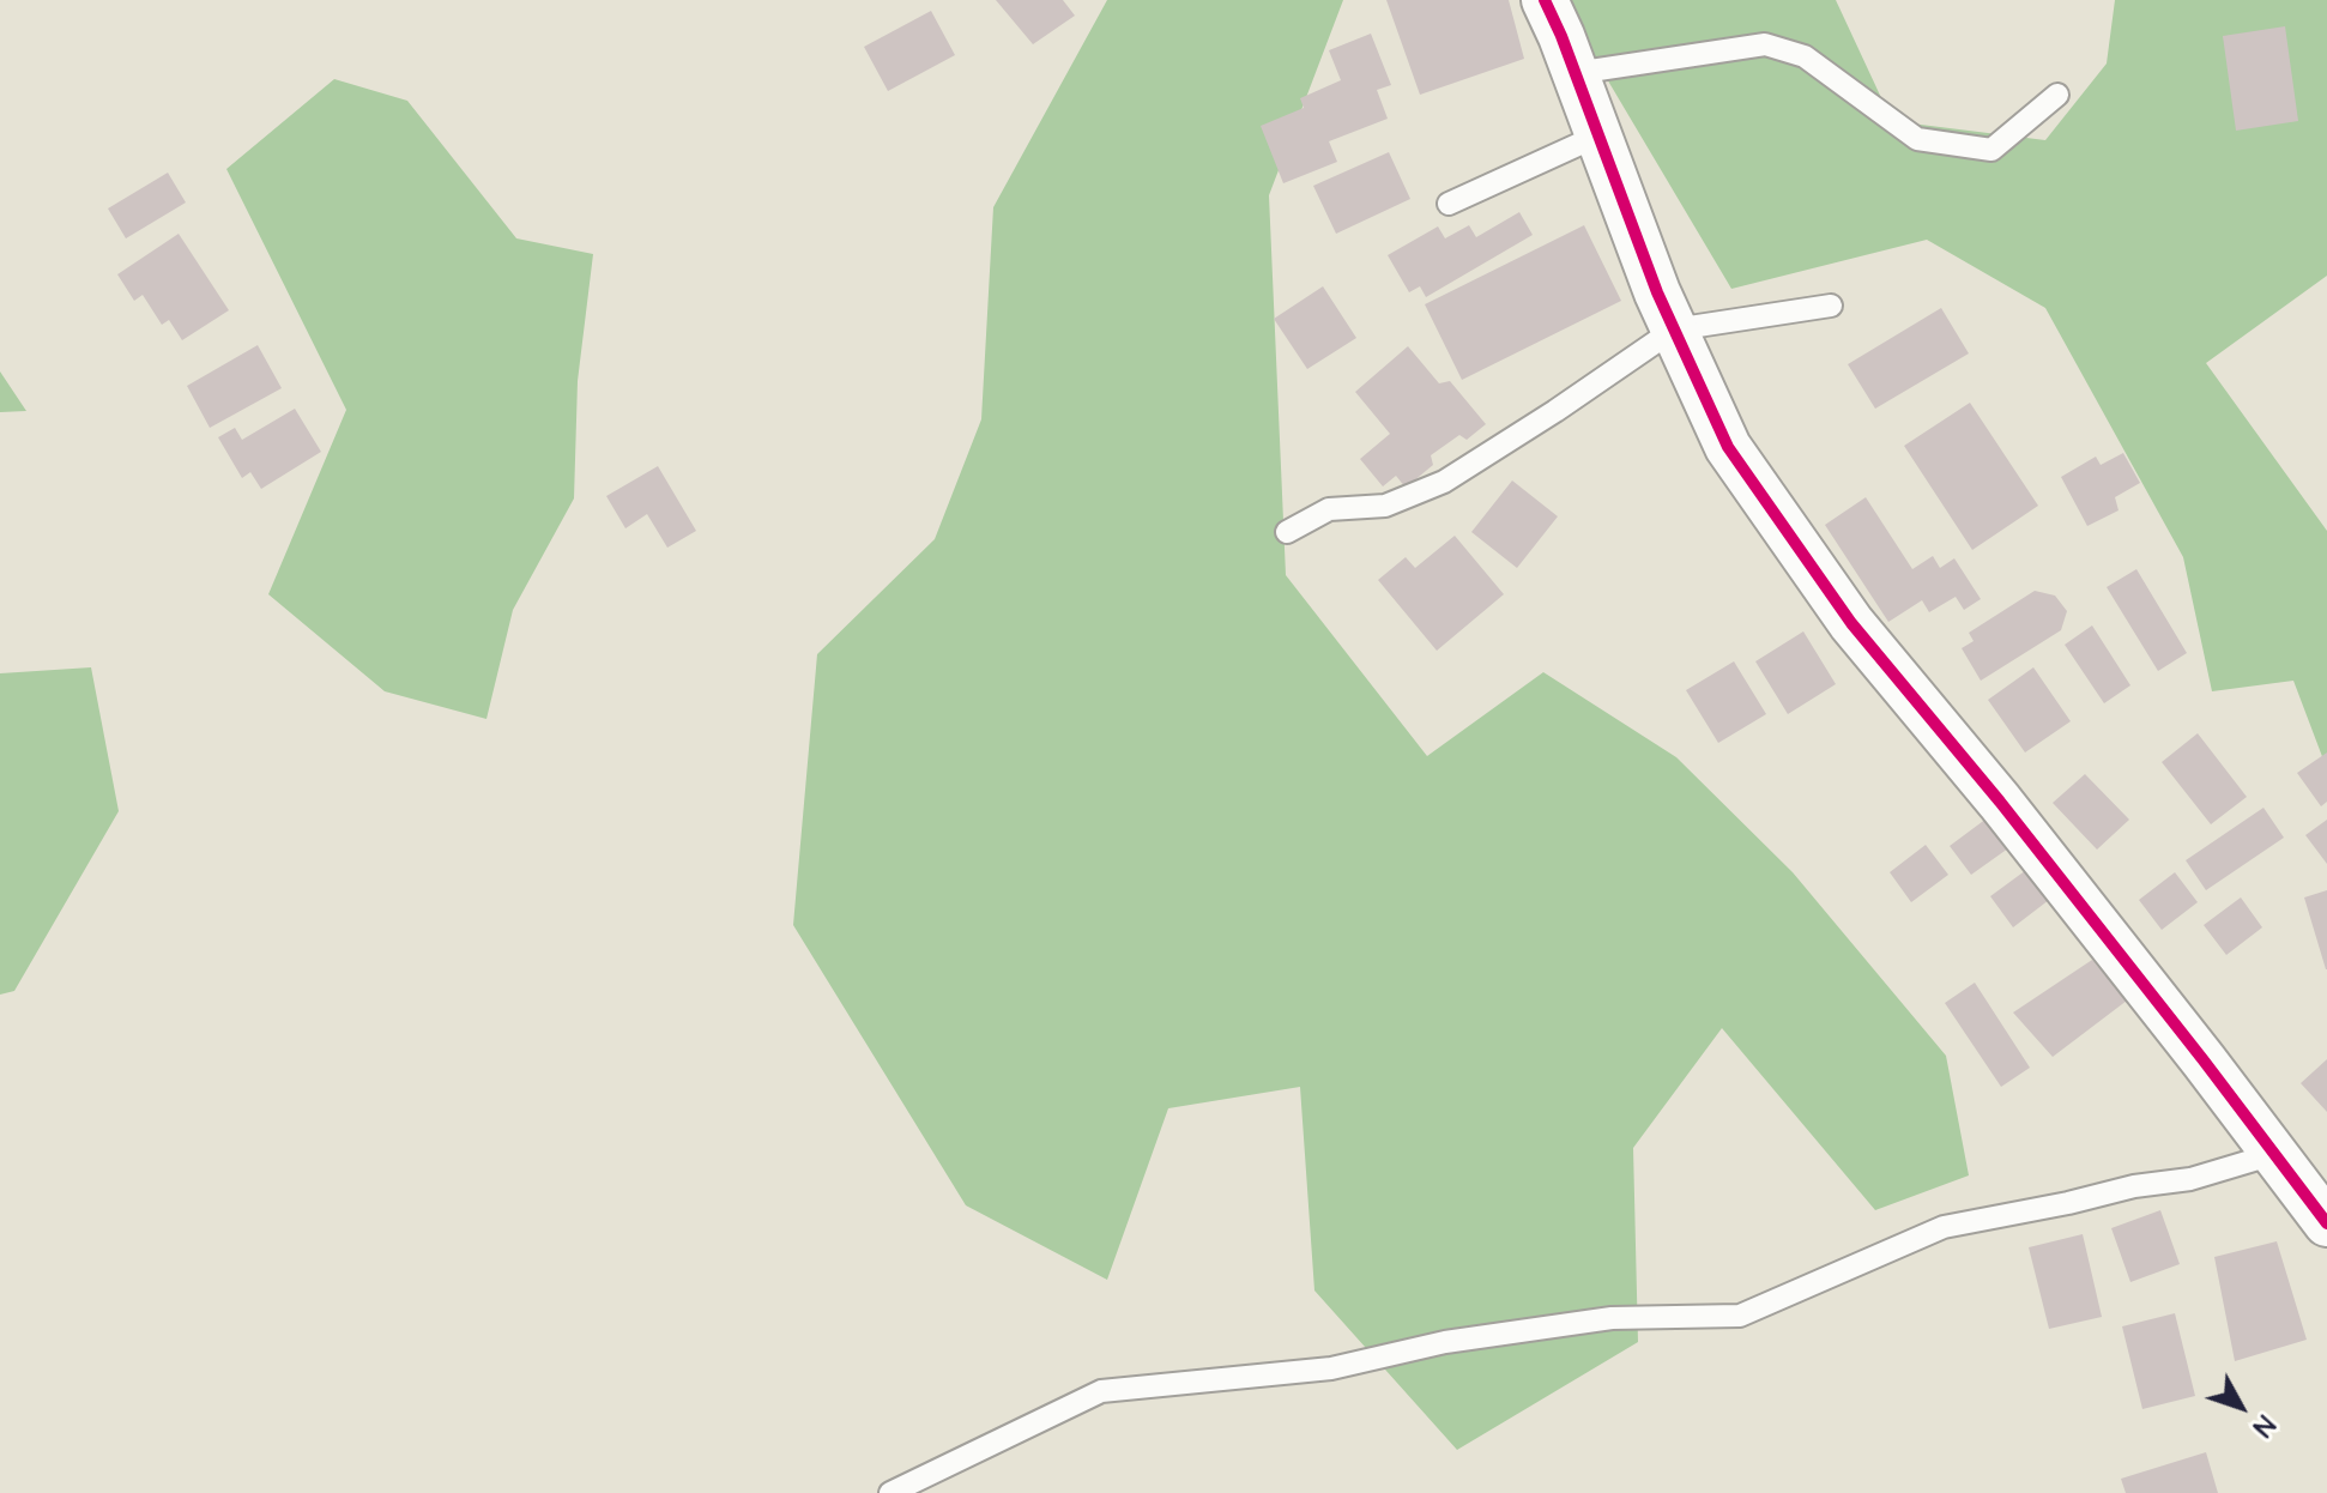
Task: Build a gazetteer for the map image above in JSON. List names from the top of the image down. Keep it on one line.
{"north":"bottom right"}
